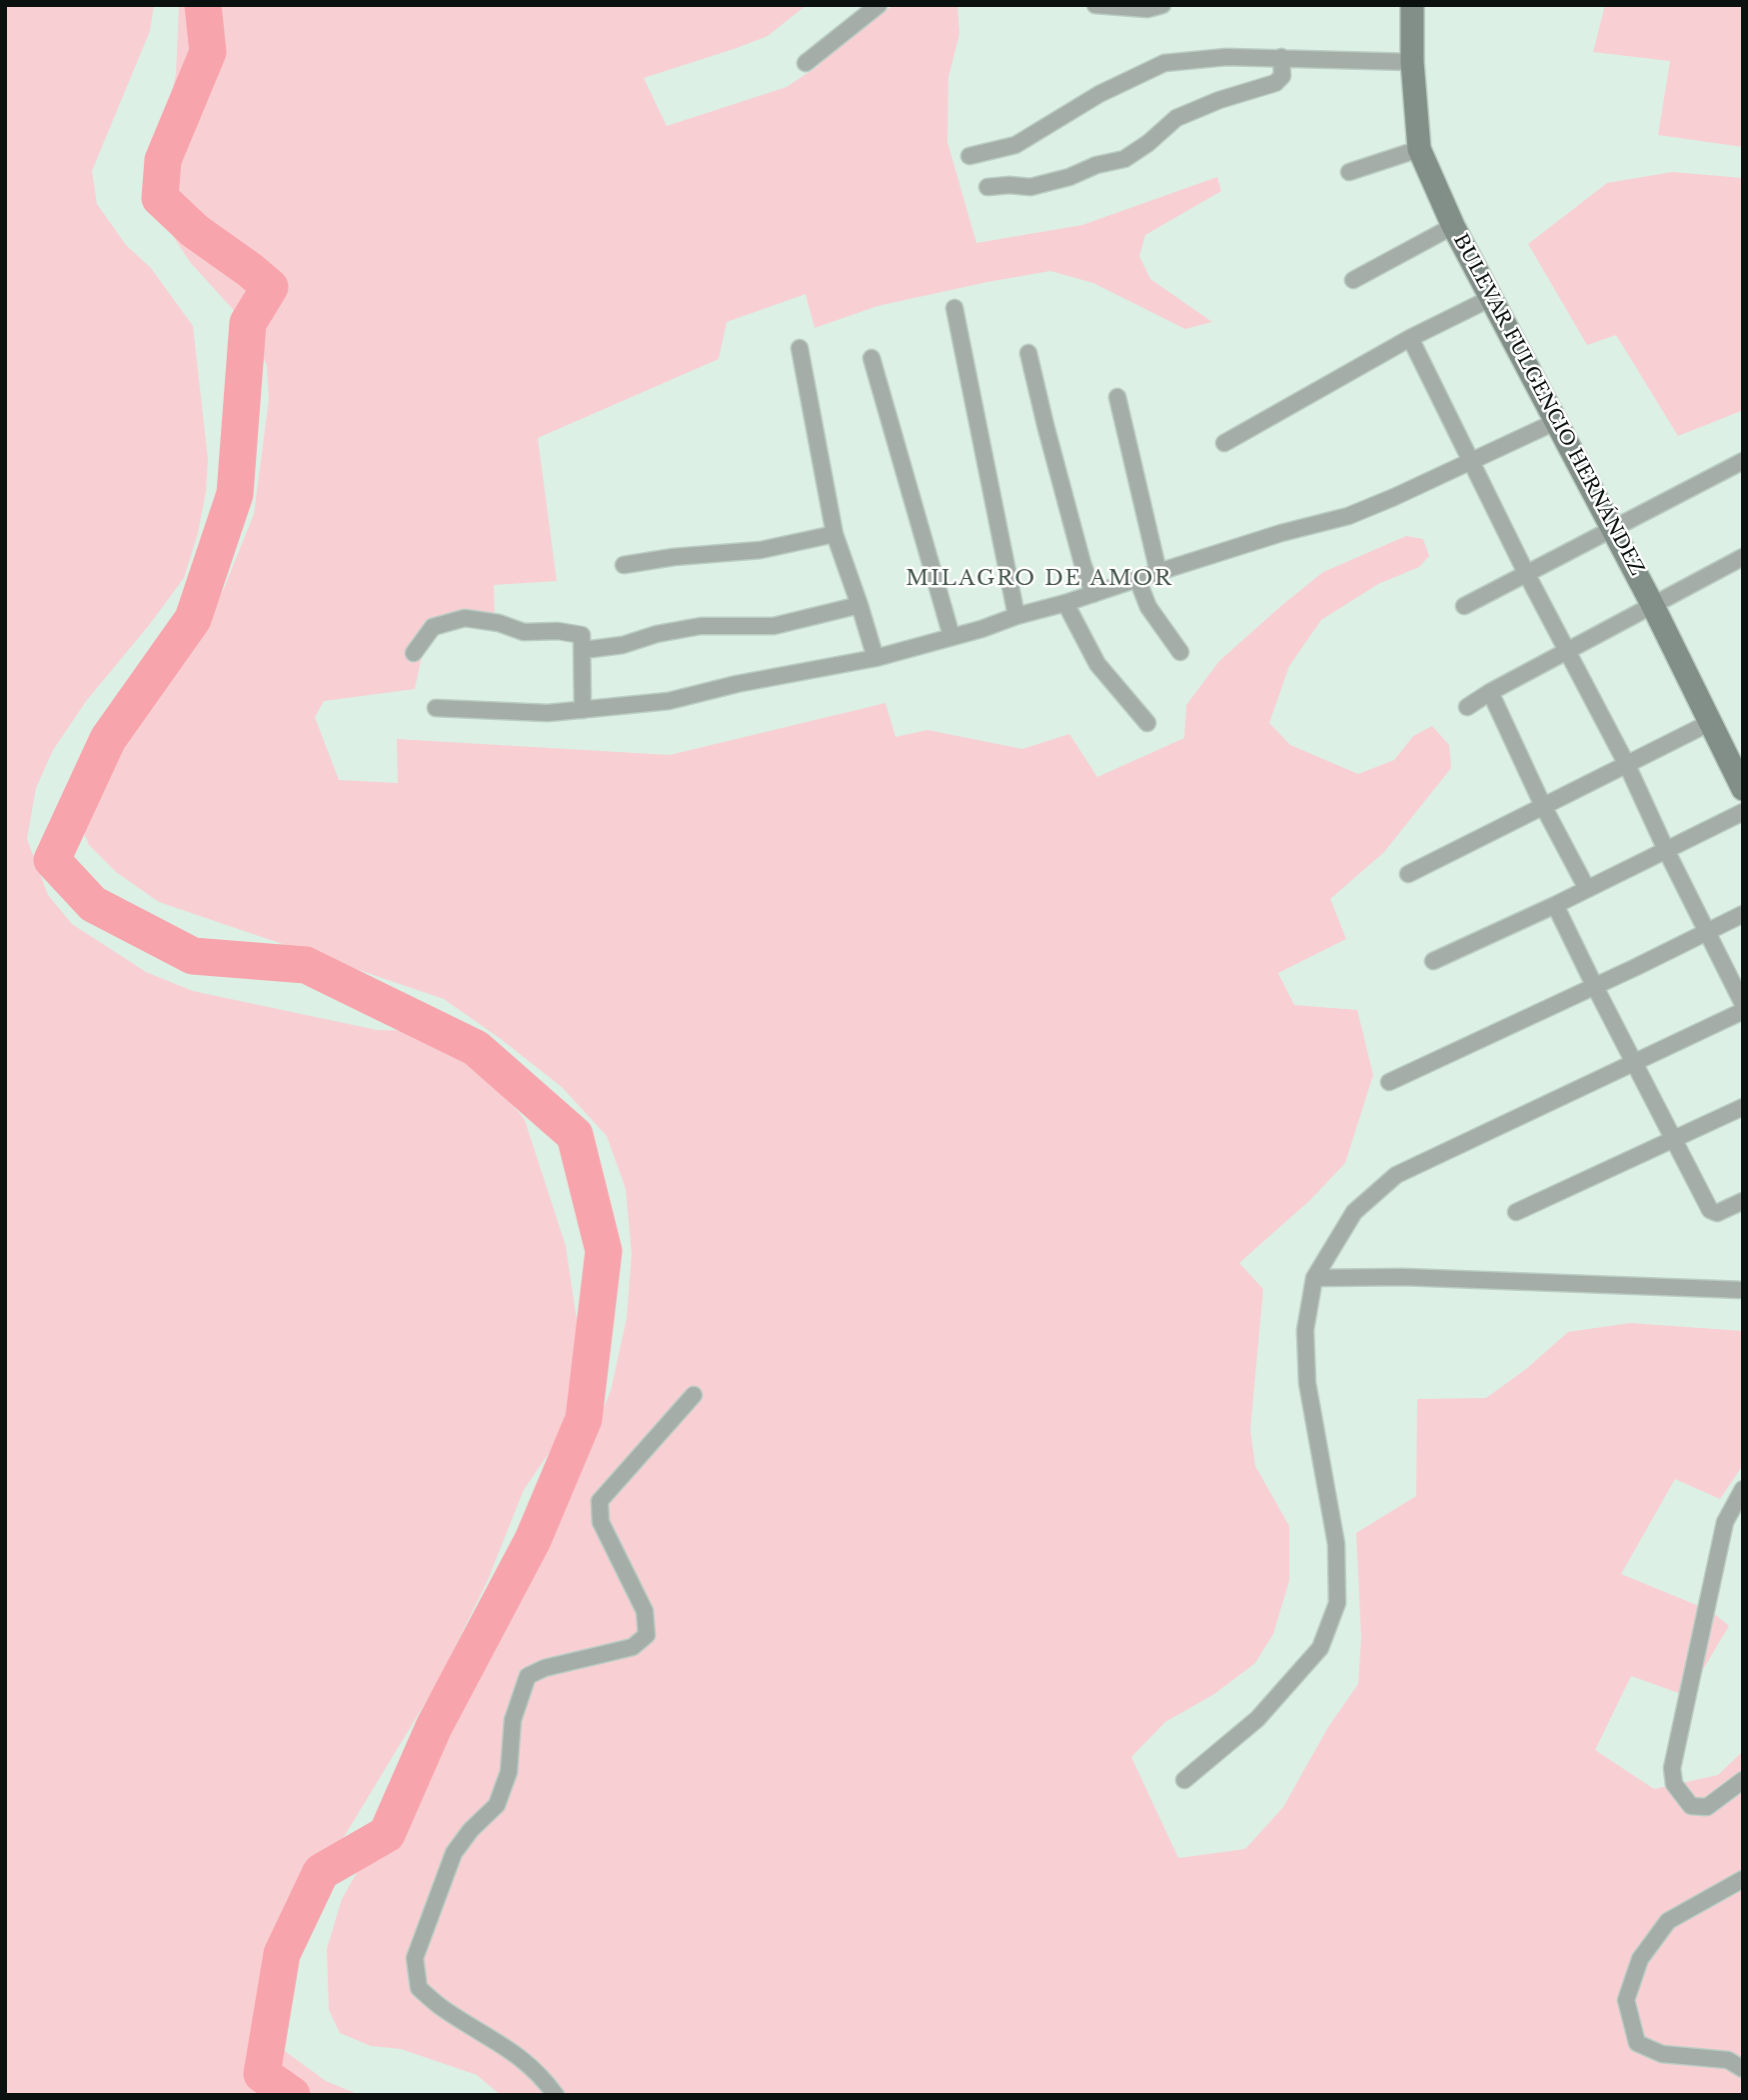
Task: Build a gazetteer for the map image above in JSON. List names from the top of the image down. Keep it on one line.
{"streets":{"street":["BULEVAR FULGENCIO HERNÁNDEZ"]},"districts":["MILAGRO DE AMOR"]}
